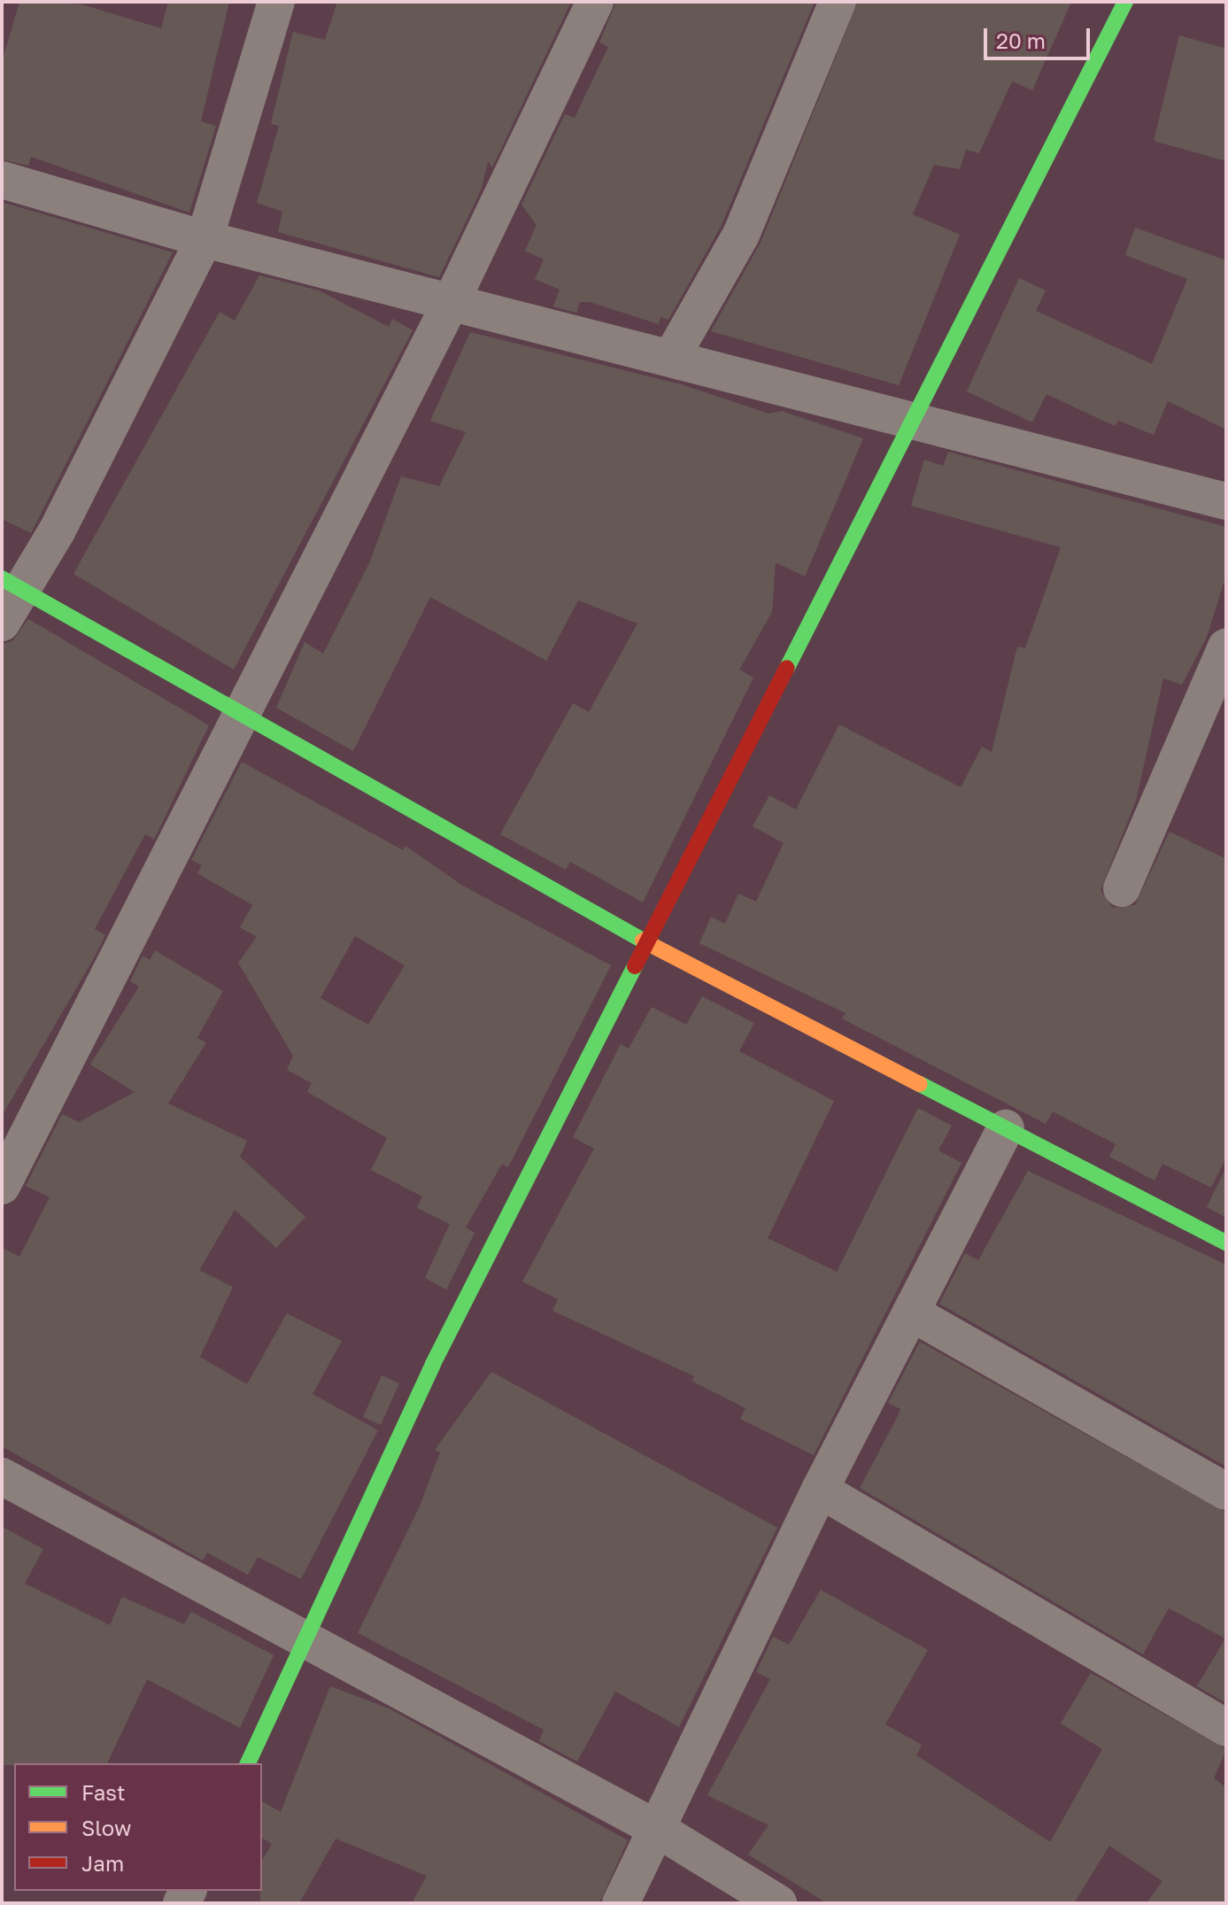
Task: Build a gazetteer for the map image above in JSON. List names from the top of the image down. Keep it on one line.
{"legend":["Fast","Slow","Jam"],"scale_bar":"20 m"}
